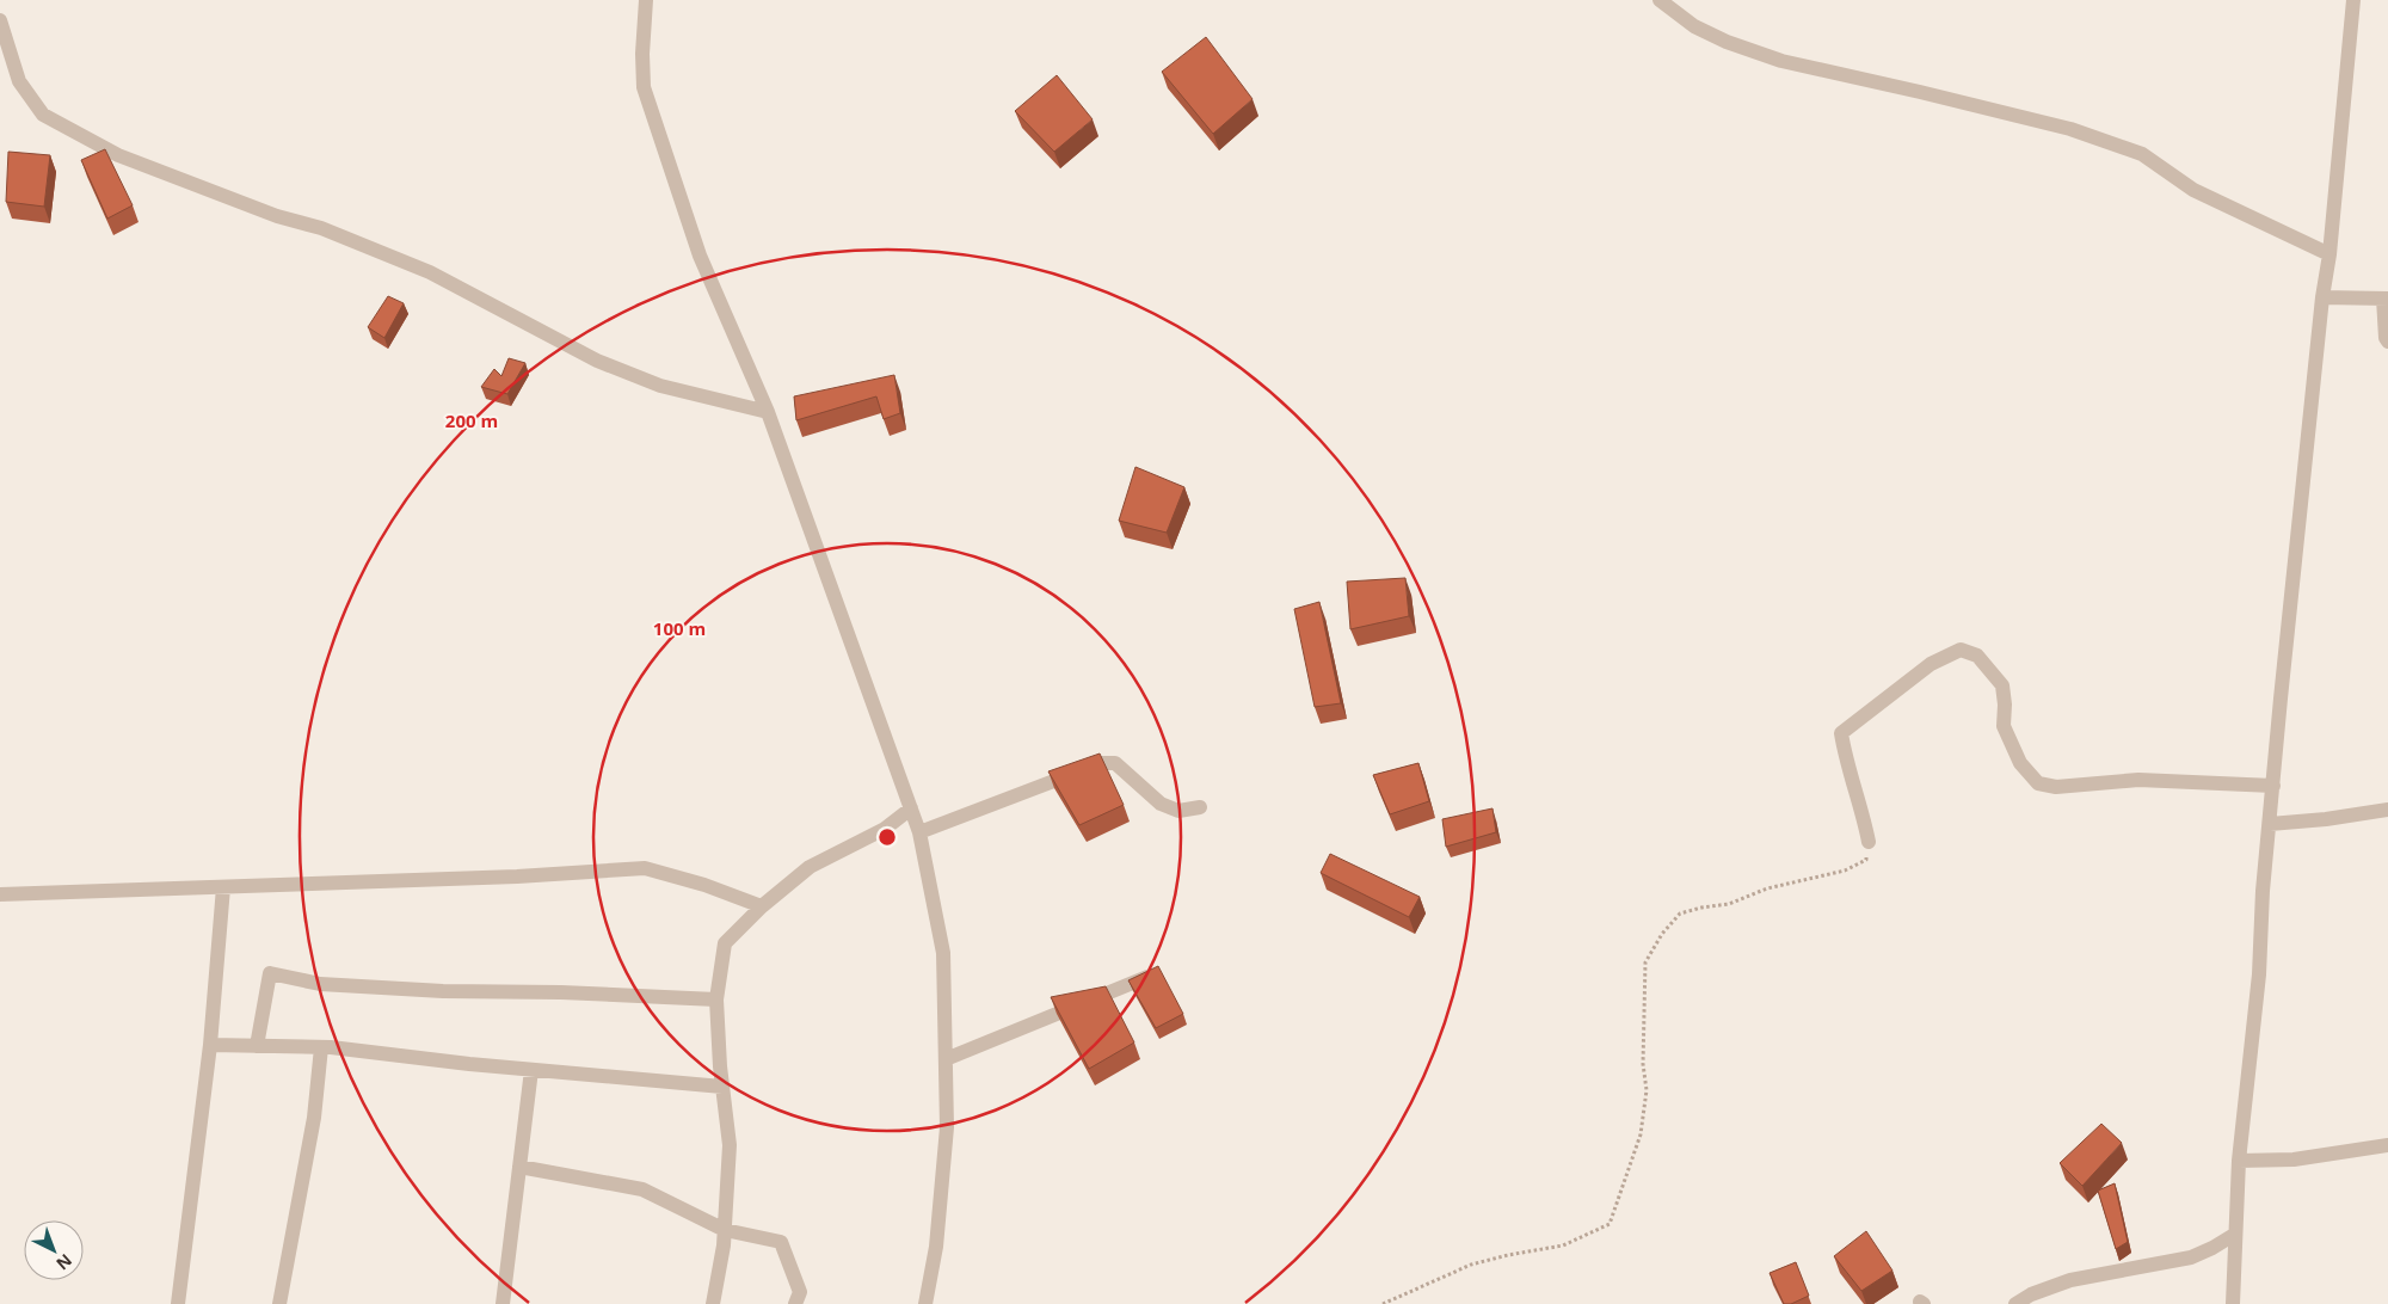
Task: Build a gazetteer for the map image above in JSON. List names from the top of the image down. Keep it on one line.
{"north":"bottom right","rings":["200 m","100 m"]}
